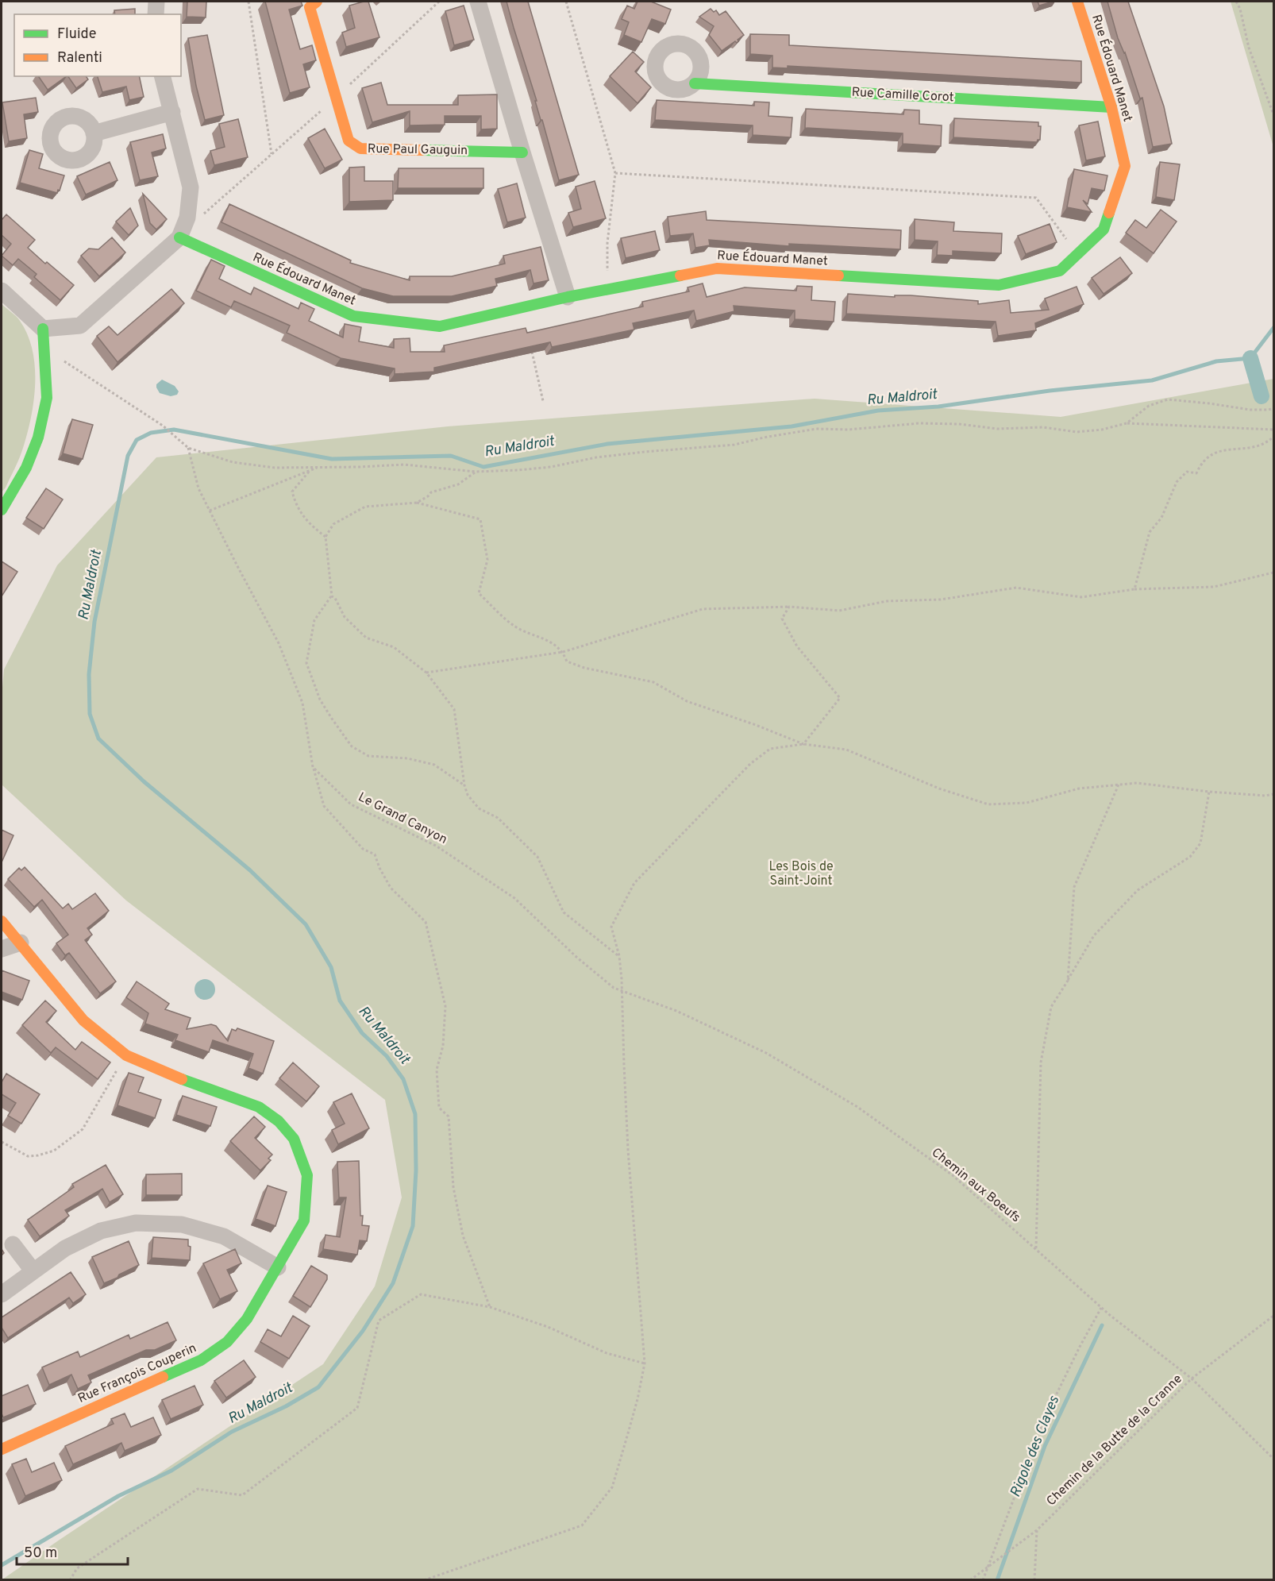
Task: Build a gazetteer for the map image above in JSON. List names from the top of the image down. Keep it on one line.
{"streets":{"street":["Rue Édouard Manet","Rue Camille Corot","Rue Paul Gauguin","Rue François Couperin"],"path":["Le Grand Canyon","Chemin aux Boeufs","Chemin de la Butte de la Cranne"]},"crossings":[["Rue Édouard Manet","Rue Camille Corot"],["Le Grand Canyon","Chemin aux Boeufs"],["Chemin aux Boeufs","Chemin de la Butte de la Cranne"]],"water":["Ru Maldroit","Rigole des Clayes"],"parks":["Les Bois de Saint-Joint"],"legend":["Fluide","Ralenti"],"scale_bar":"50 m"}
